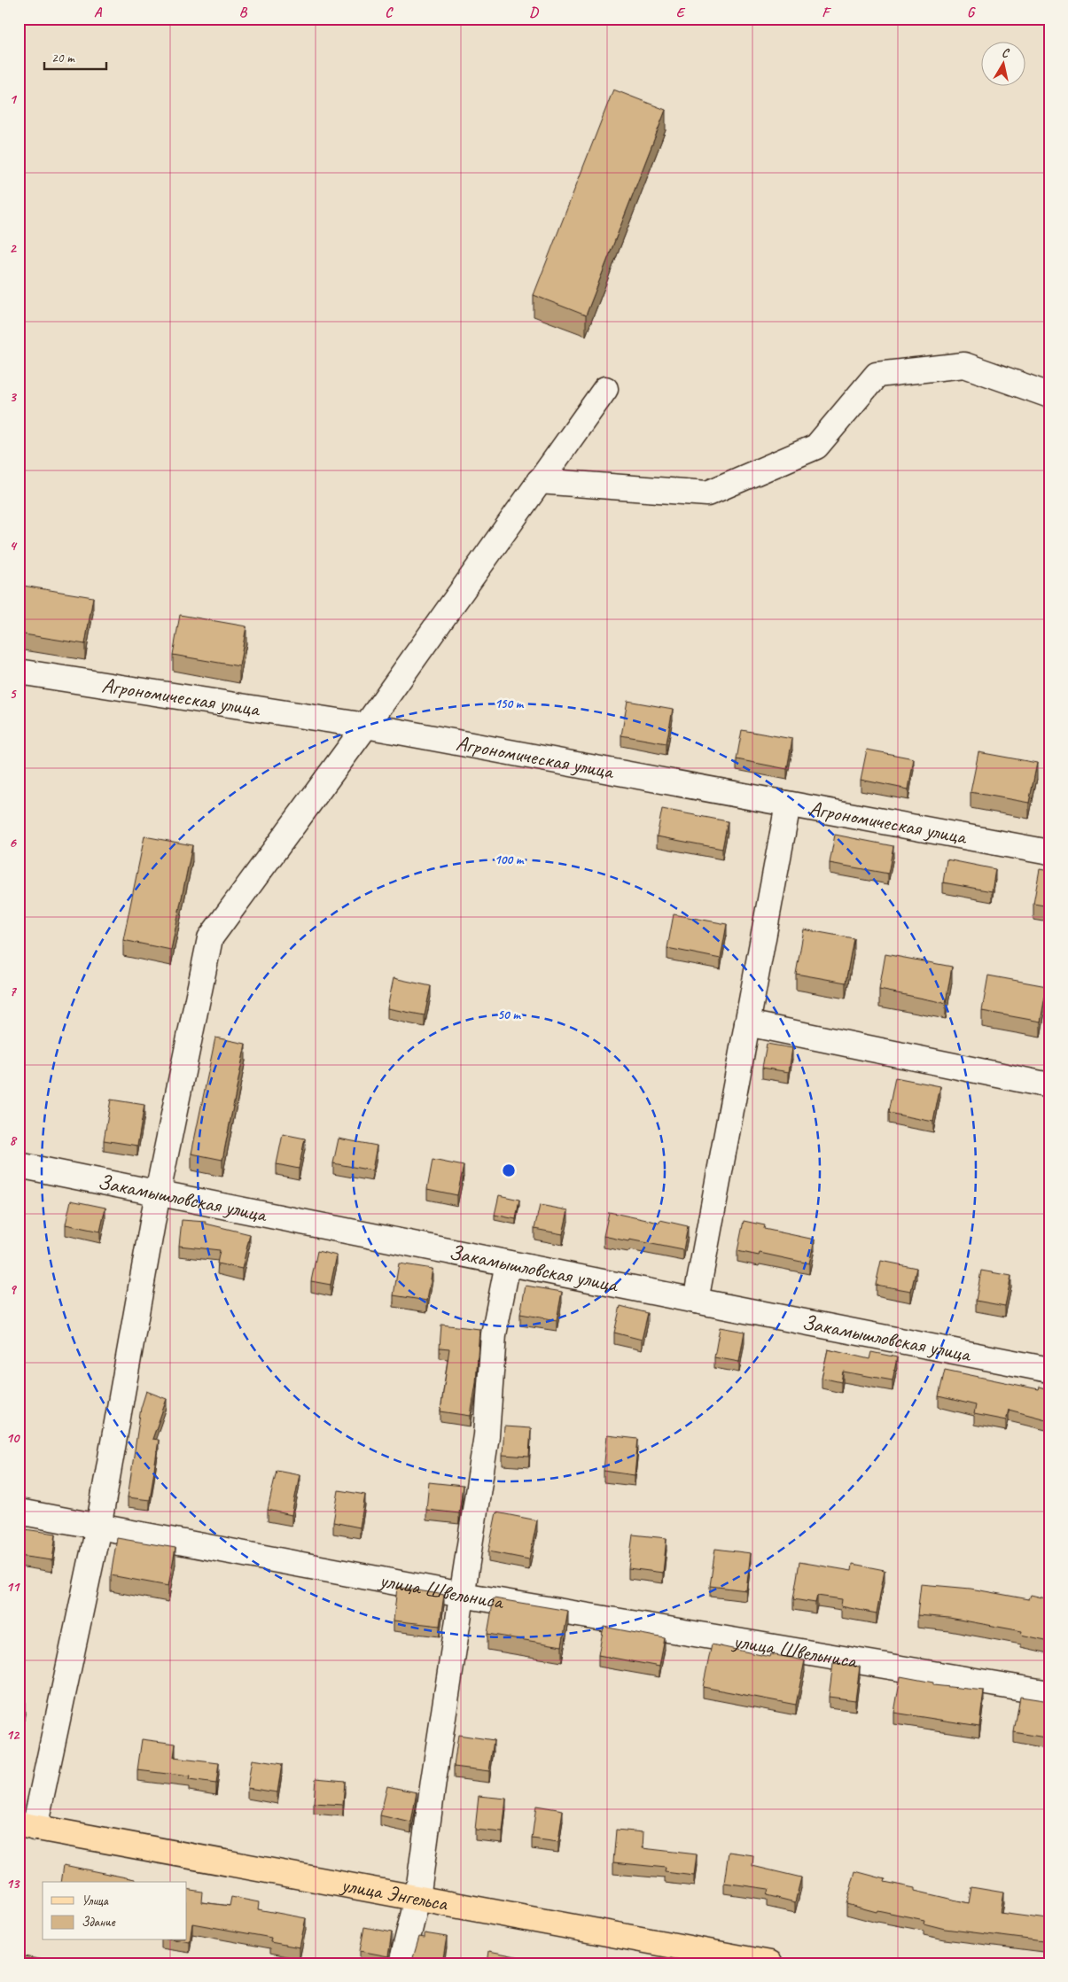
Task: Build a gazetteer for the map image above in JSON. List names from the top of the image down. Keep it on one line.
{"streets":{"main road":["улица Энгельса"],"street":["Агрономическая улица","Закамышловская улица","улица Швельниса"]},"legend":["Улица","Здание"],"scale_bar":"20 m","north":"top","grid":{"columns":["A","B","C","D","E","F","G"],"rows":["1","2","3","4","5","6","7","8","9","10","11","12","13"]},"rings":["150 m","100 m","50 m"]}
